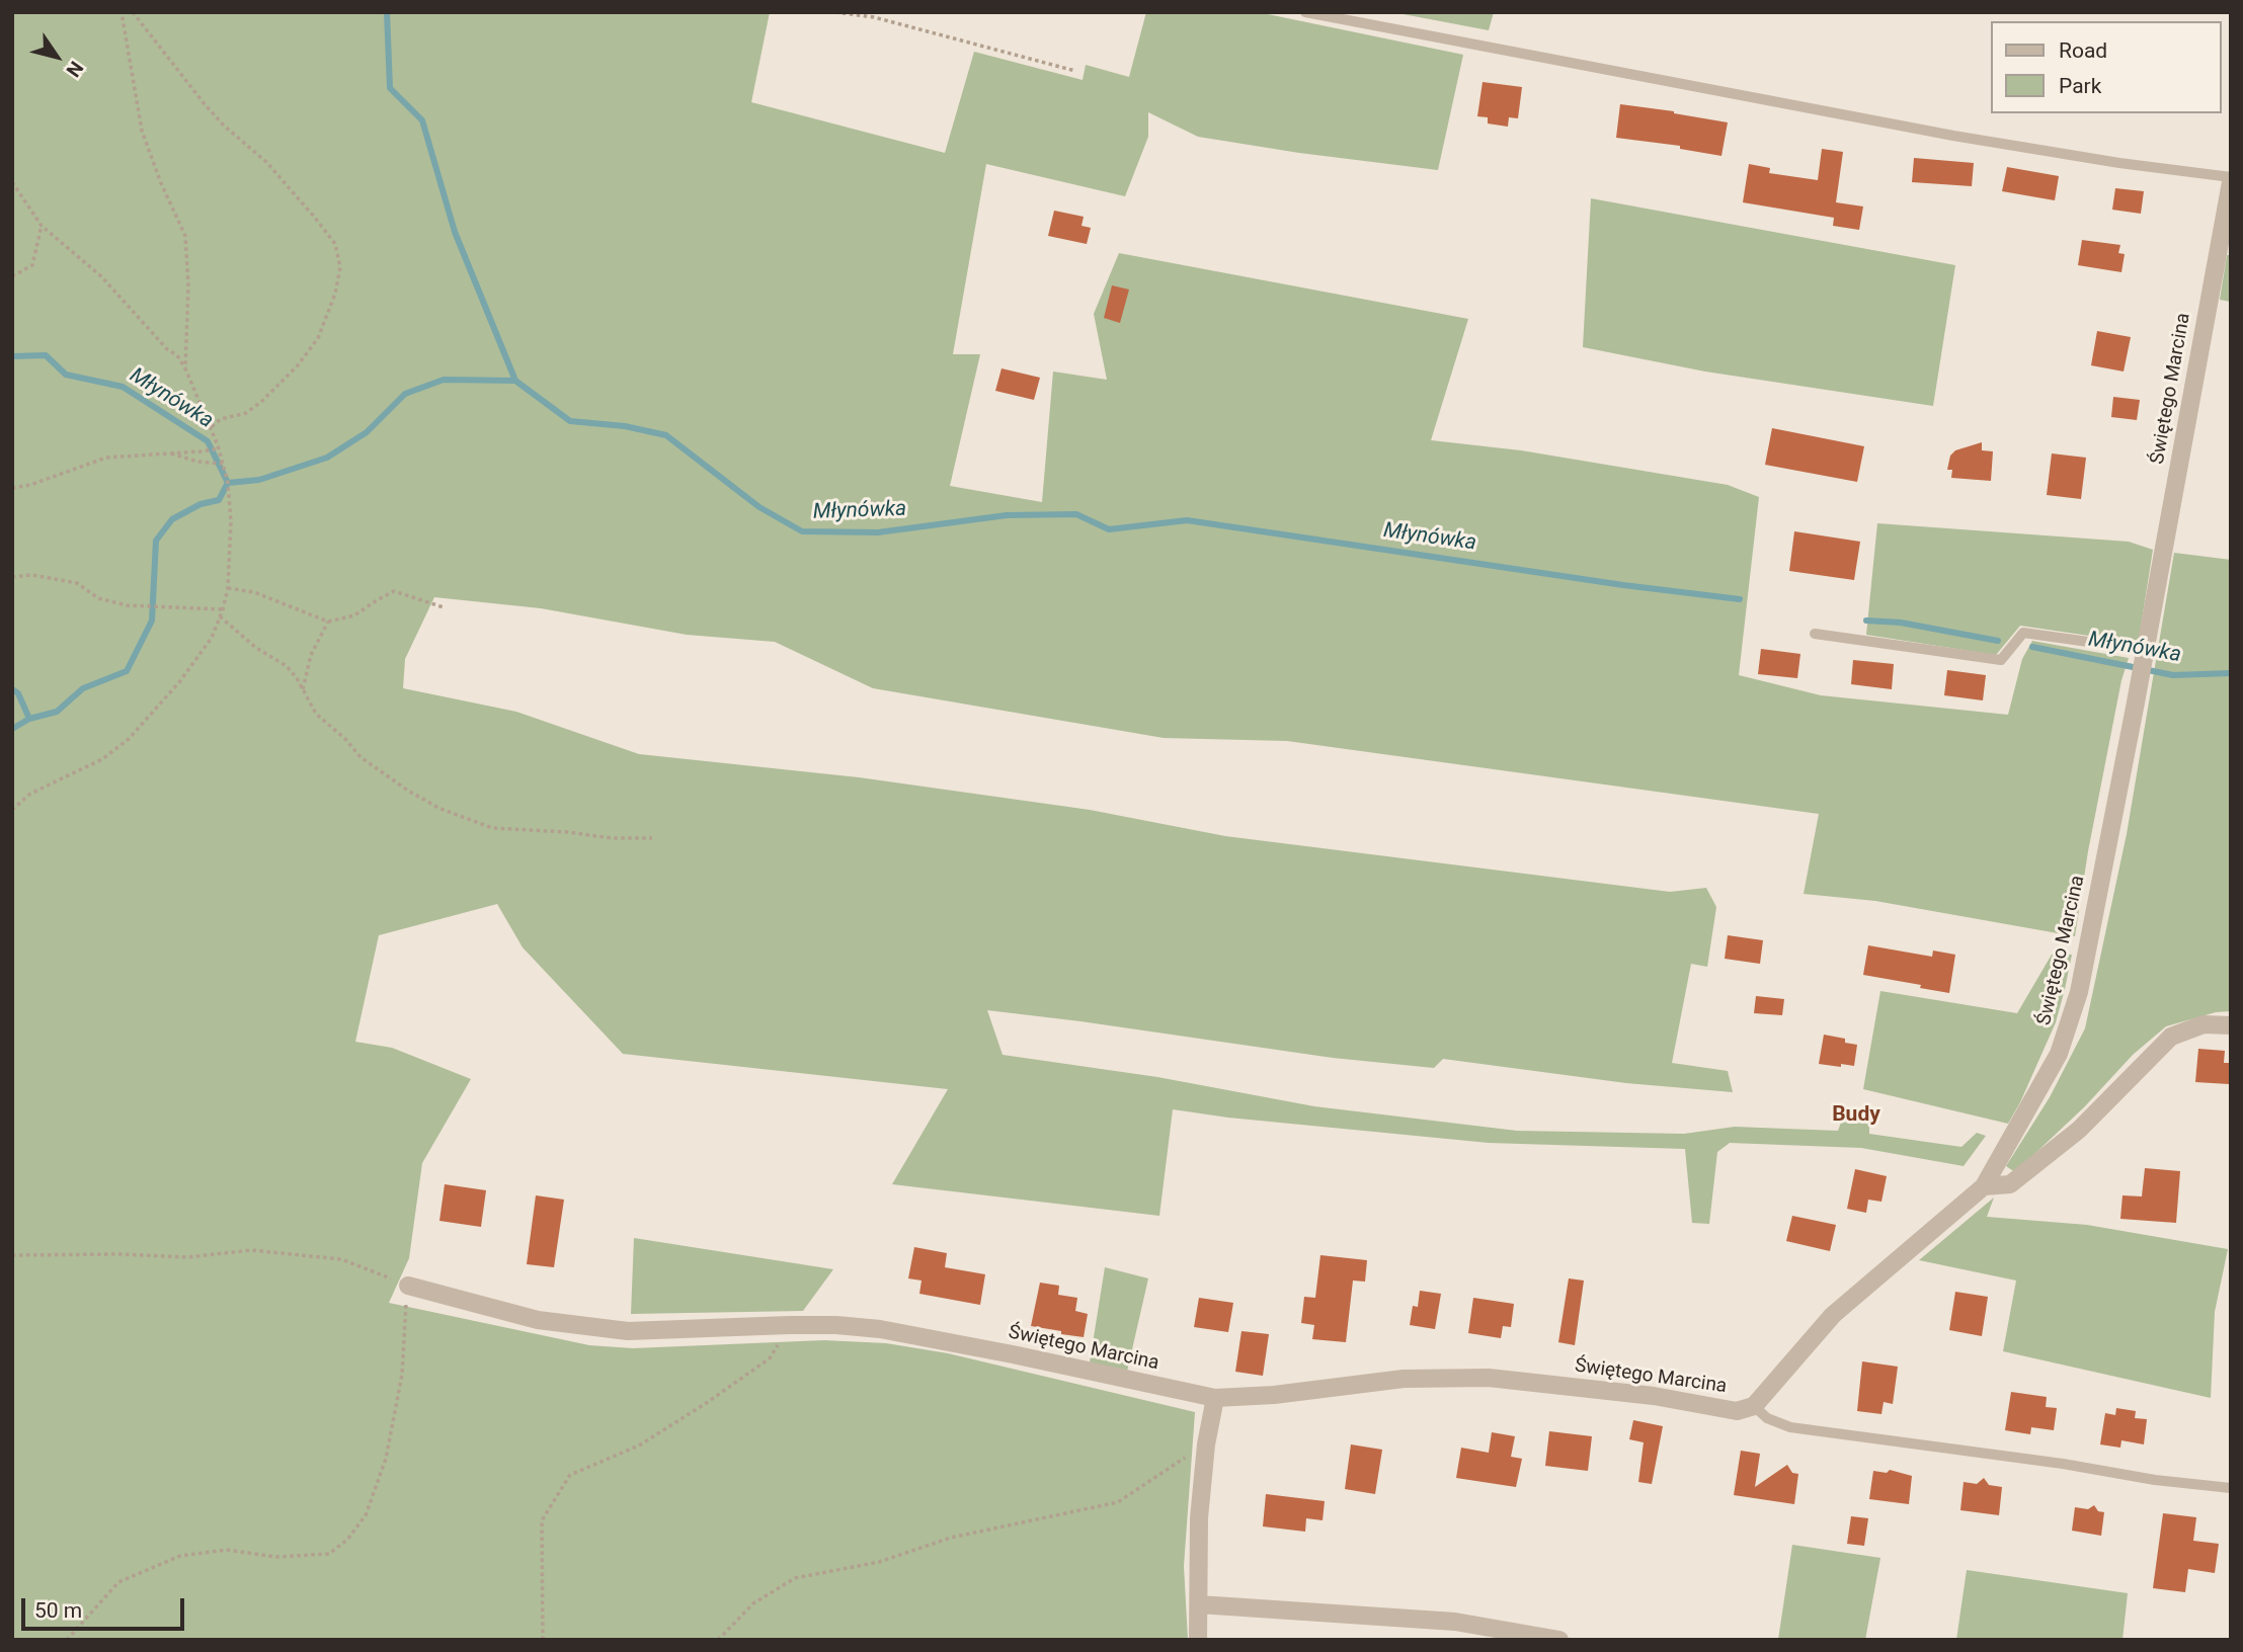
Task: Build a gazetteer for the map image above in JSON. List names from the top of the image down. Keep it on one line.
{"streets":{"street":["Świętego Marcina"]},"districts":["Budy"],"water":["Młynówka"],"legend":["Road","Park"],"scale_bar":"50 m","north":"bottom right"}
